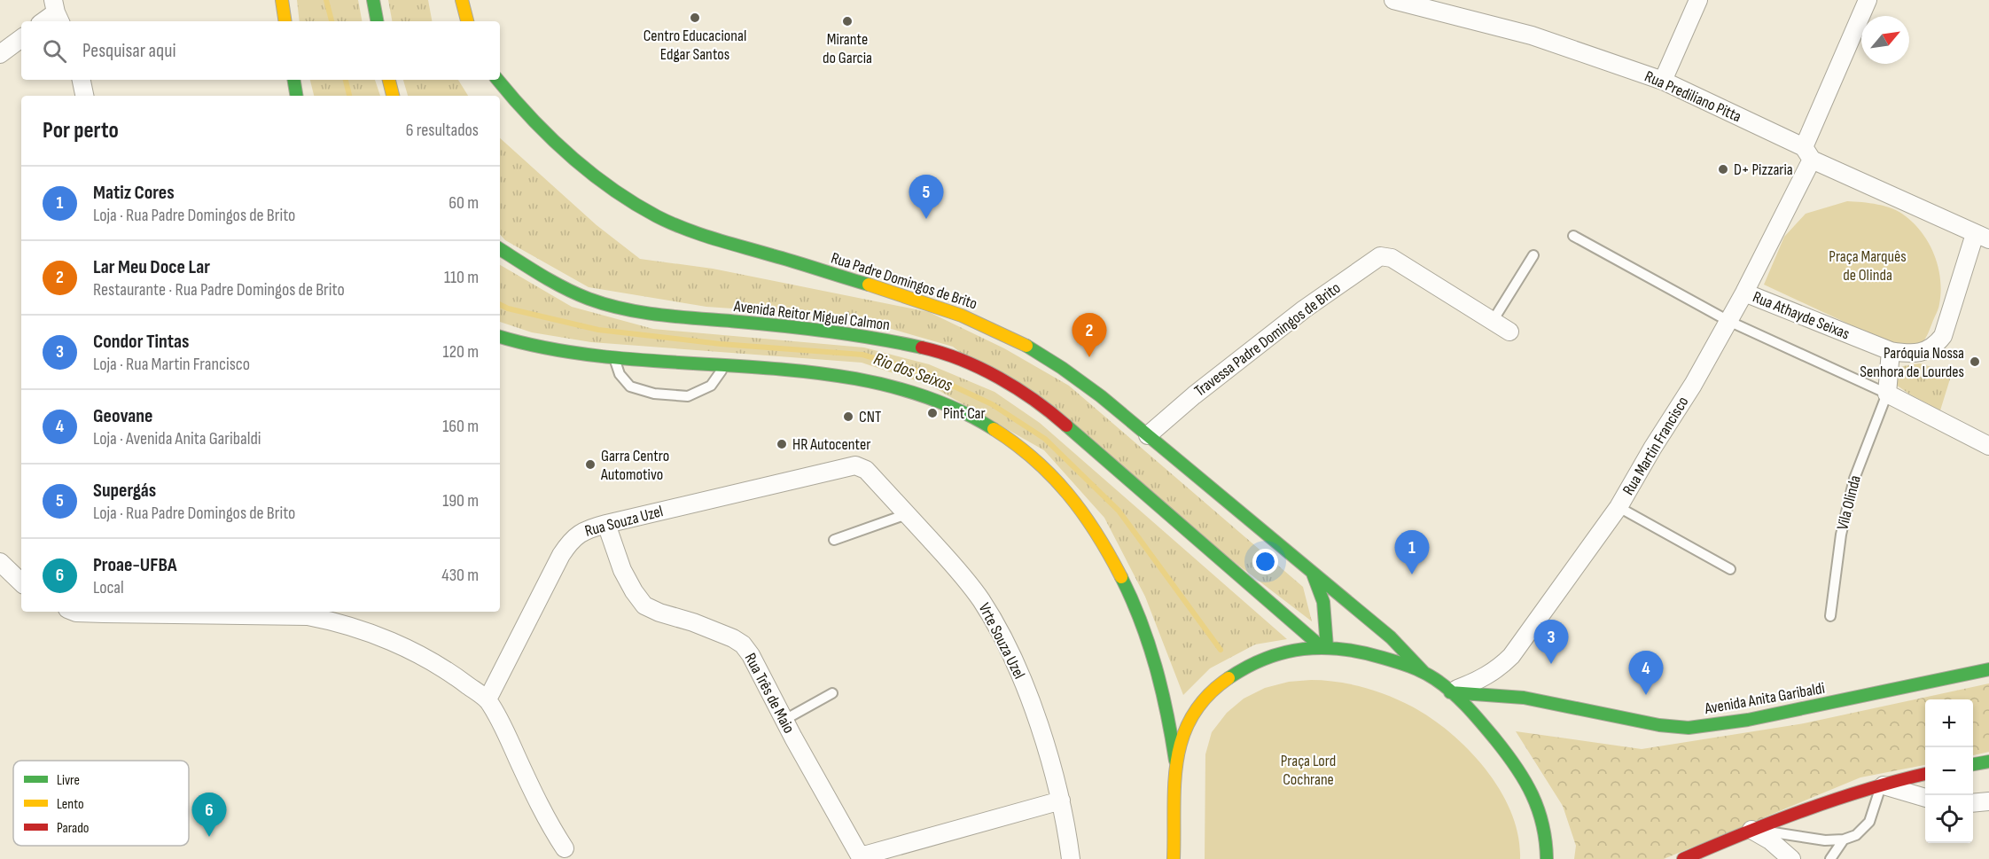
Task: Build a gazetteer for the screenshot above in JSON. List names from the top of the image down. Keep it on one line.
{"streets":{"main road":["Rua Padre Domingos de Brito","Avenida Reitor Miguel Calmon","Avenida Anita Garibaldi"],"street":["Rua Prediliano Pitta","Rua Athayde Seixas","Travessa Padre Domingos de Brito","Rua Martin Francisco","Rua Souza Uzel","Vrte Souza Uzel","Rua Três de Maio"],"lane":["Vila Olinda"]},"crossings":[["Rua Prediliano Pitta","Rua Martin Francisco"],["Rua Padre Domingos de Brito","Avenida Reitor Miguel Calmon"],["Rua Padre Domingos de Brito","Travessa Padre Domingos de Brito"],["Rua Athayde Seixas","Rua Martin Francisco"],["Rua Martin Francisco","Avenida Anita Garibaldi"],["Rua Souza Uzel","Vrte Souza Uzel"],["Rua Souza Uzel","Rua Três de Maio"]],"water":["Rio dos Seixos"],"parks":["Praça Marquês de Olinda","Praça Lord Cochrane"],"places":["Centro Educacional Edgar Santos","Mirante do Garcia","D+ Pizzaria","Paróquia Nossa Senhora de Lourdes","Pint Car","CNT","HR Autocenter","Garra Centro Automotivo"],"legend":["Livre","Lento","Parado"],"north":"top right","page":{"search":"Pesquisar aqui","heading":["Por perto","6 resultados"],"list":[{"mark":"1","name":"Matiz Cores","note":"Loja · Rua Padre Domingos de Brito","value":"60 m"},{"mark":"2","name":"Lar Meu Doce Lar","note":"Restaurante · Rua Padre Domingos de Brito","value":"110 m"},{"mark":"3","name":"Condor Tintas","note":"Loja · Rua Martin Francisco","value":"120 m"},{"mark":"4","name":"Geovane","note":"Loja · Avenida Anita Garibaldi","value":"160 m"},{"mark":"5","name":"Supergás","note":"Loja · Rua Padre Domingos de Brito","value":"190 m"},{"mark":"6","name":"Proae-UFBA","note":"Local","value":"430 m"}],"pins":["5","2","1","3","4","6"],"map_buttons":["+","−"]}}
